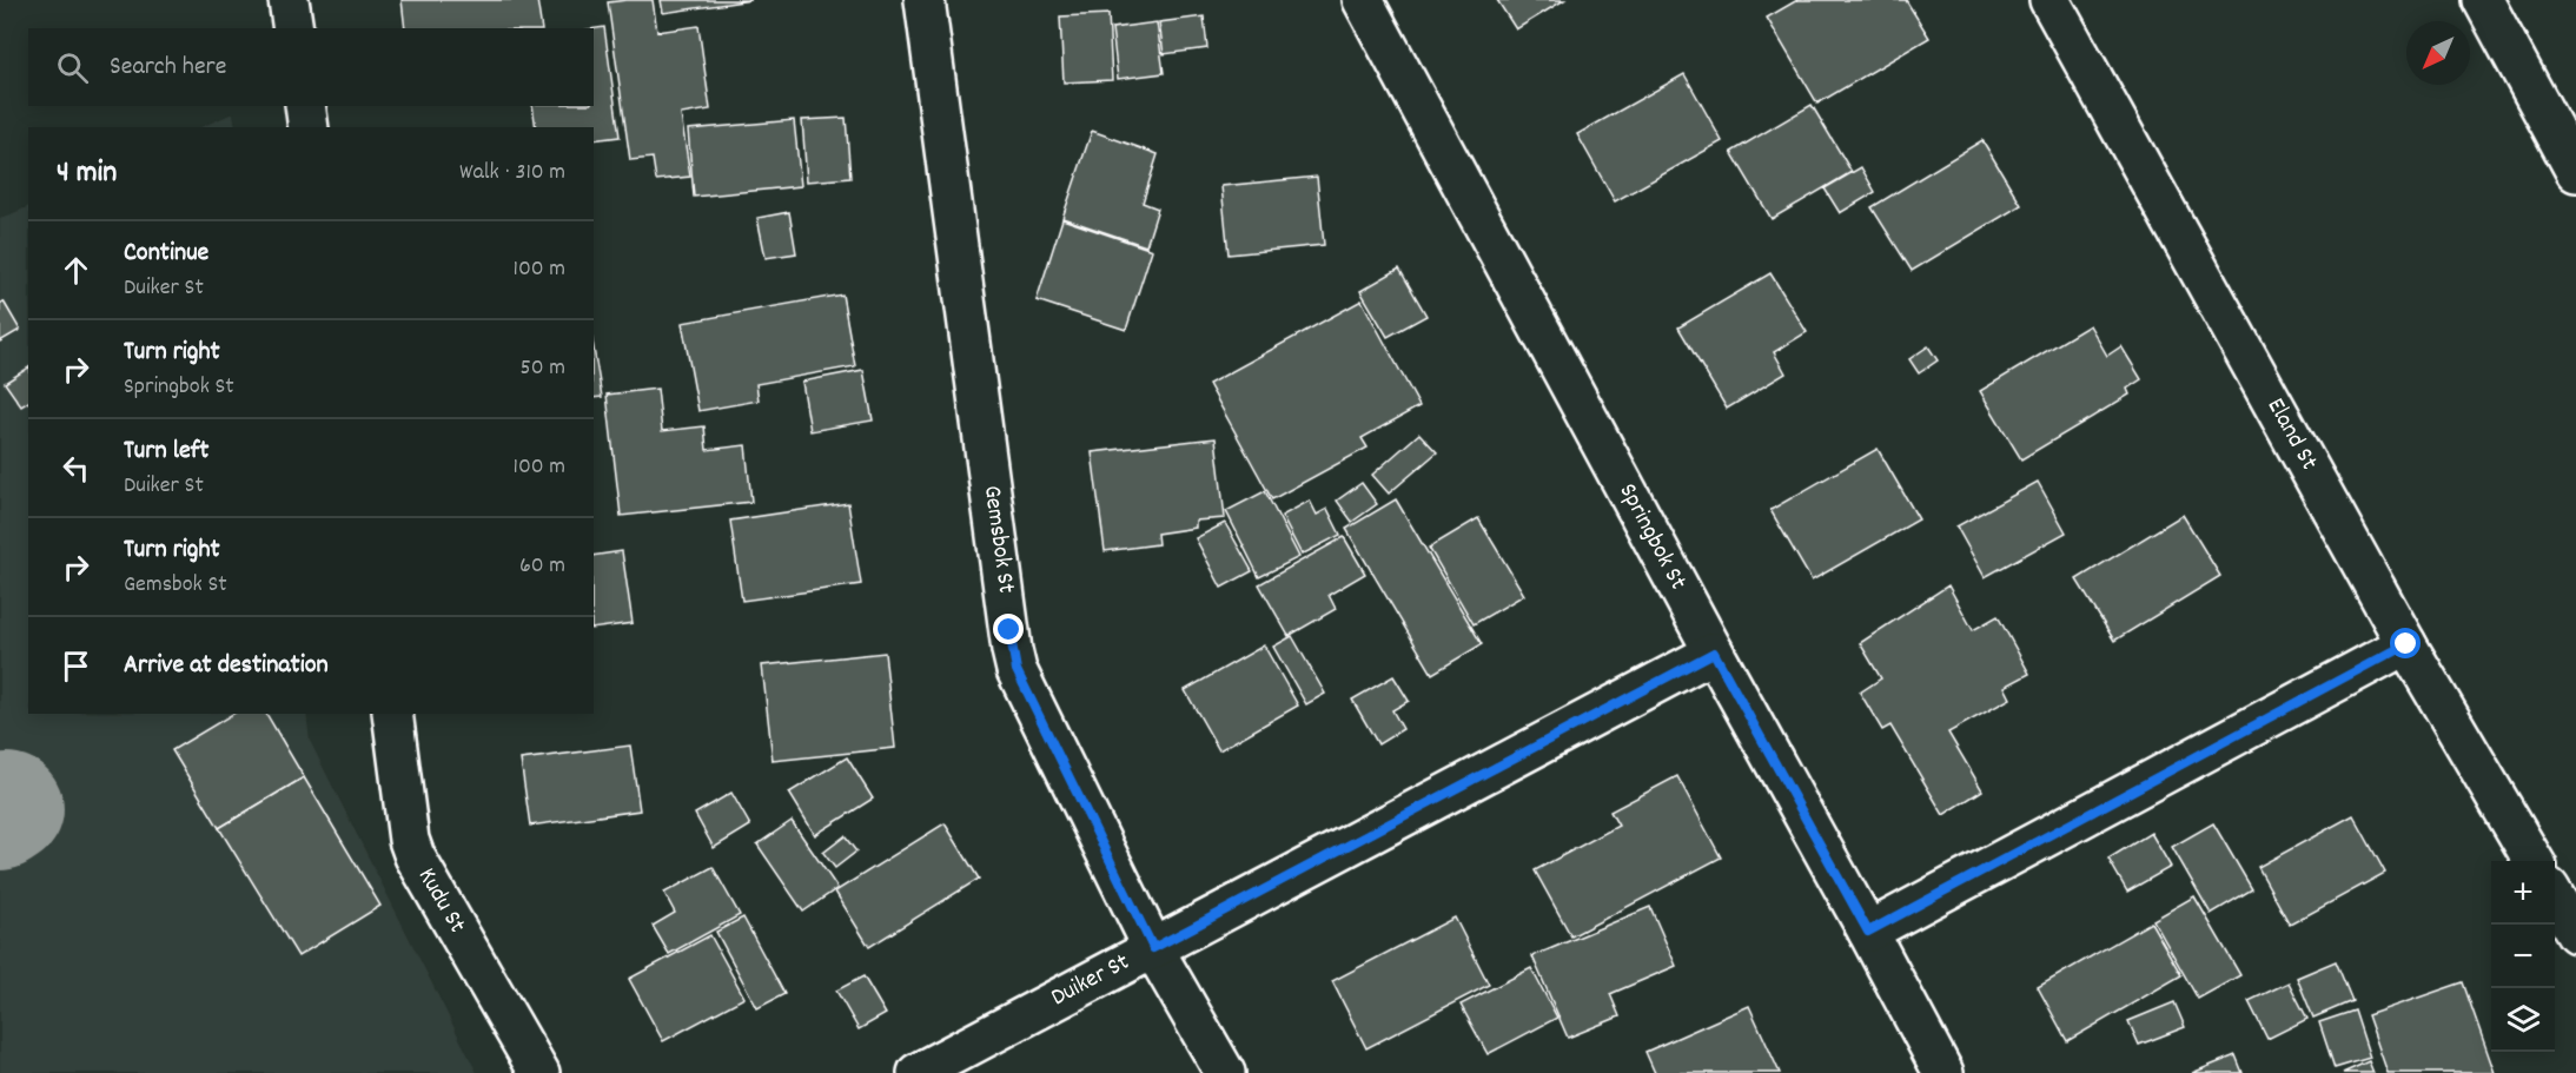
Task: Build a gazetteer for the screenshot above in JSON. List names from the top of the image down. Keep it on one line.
{"streets":{"street":["Eland St","Springbok St","Gemsbok St","Kudu St","Duiker St"]},"crossings":[["Springbok St","Duiker St"],["Gemsbok St","Duiker St"]],"north":"bottom left","page":{"search":"Search here","heading":["4 min","Walk · 310 m"],"list":[["Continue","Duiker St","100 m"],["Turn right","Springbok St","50 m"],["Turn left","Duiker St","100 m"],["Turn right","Gemsbok St","60 m"],"Arrive at destination"],"map_buttons":["+","−"]}}
